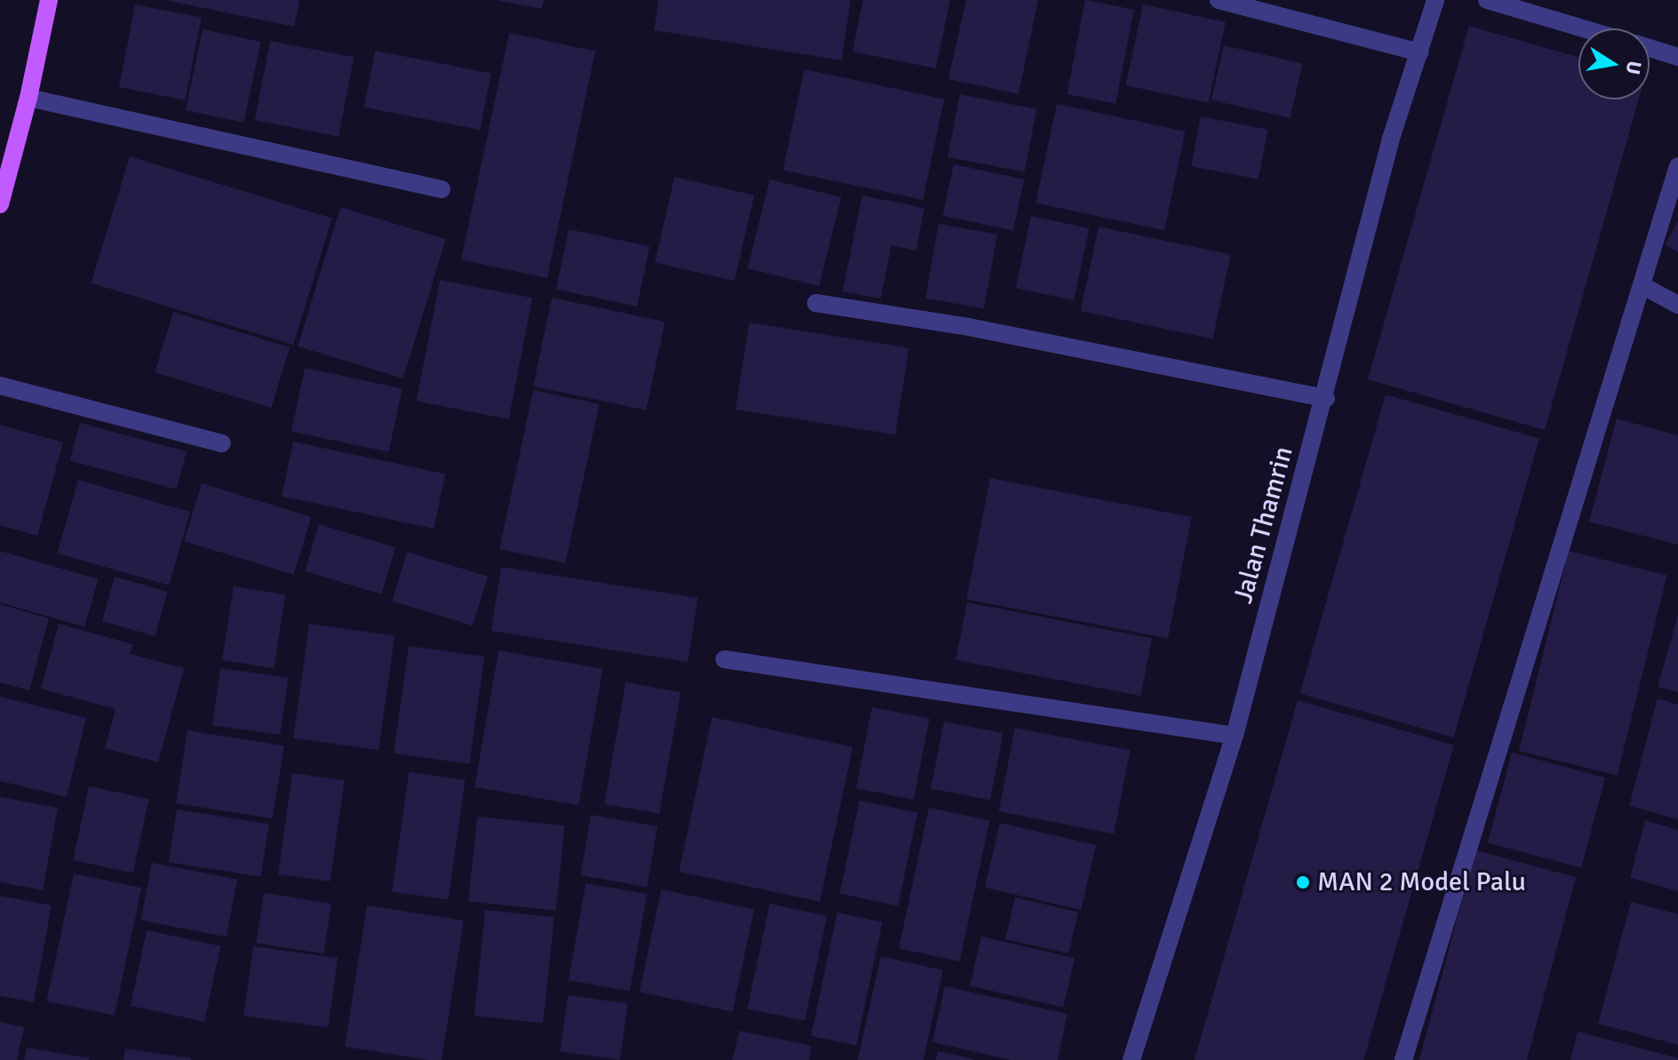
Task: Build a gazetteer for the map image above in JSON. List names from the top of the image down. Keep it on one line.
{"streets":{"street":["Jalan Thamrin"]},"places":["MAN 2 Model Palu"],"north":"right"}
